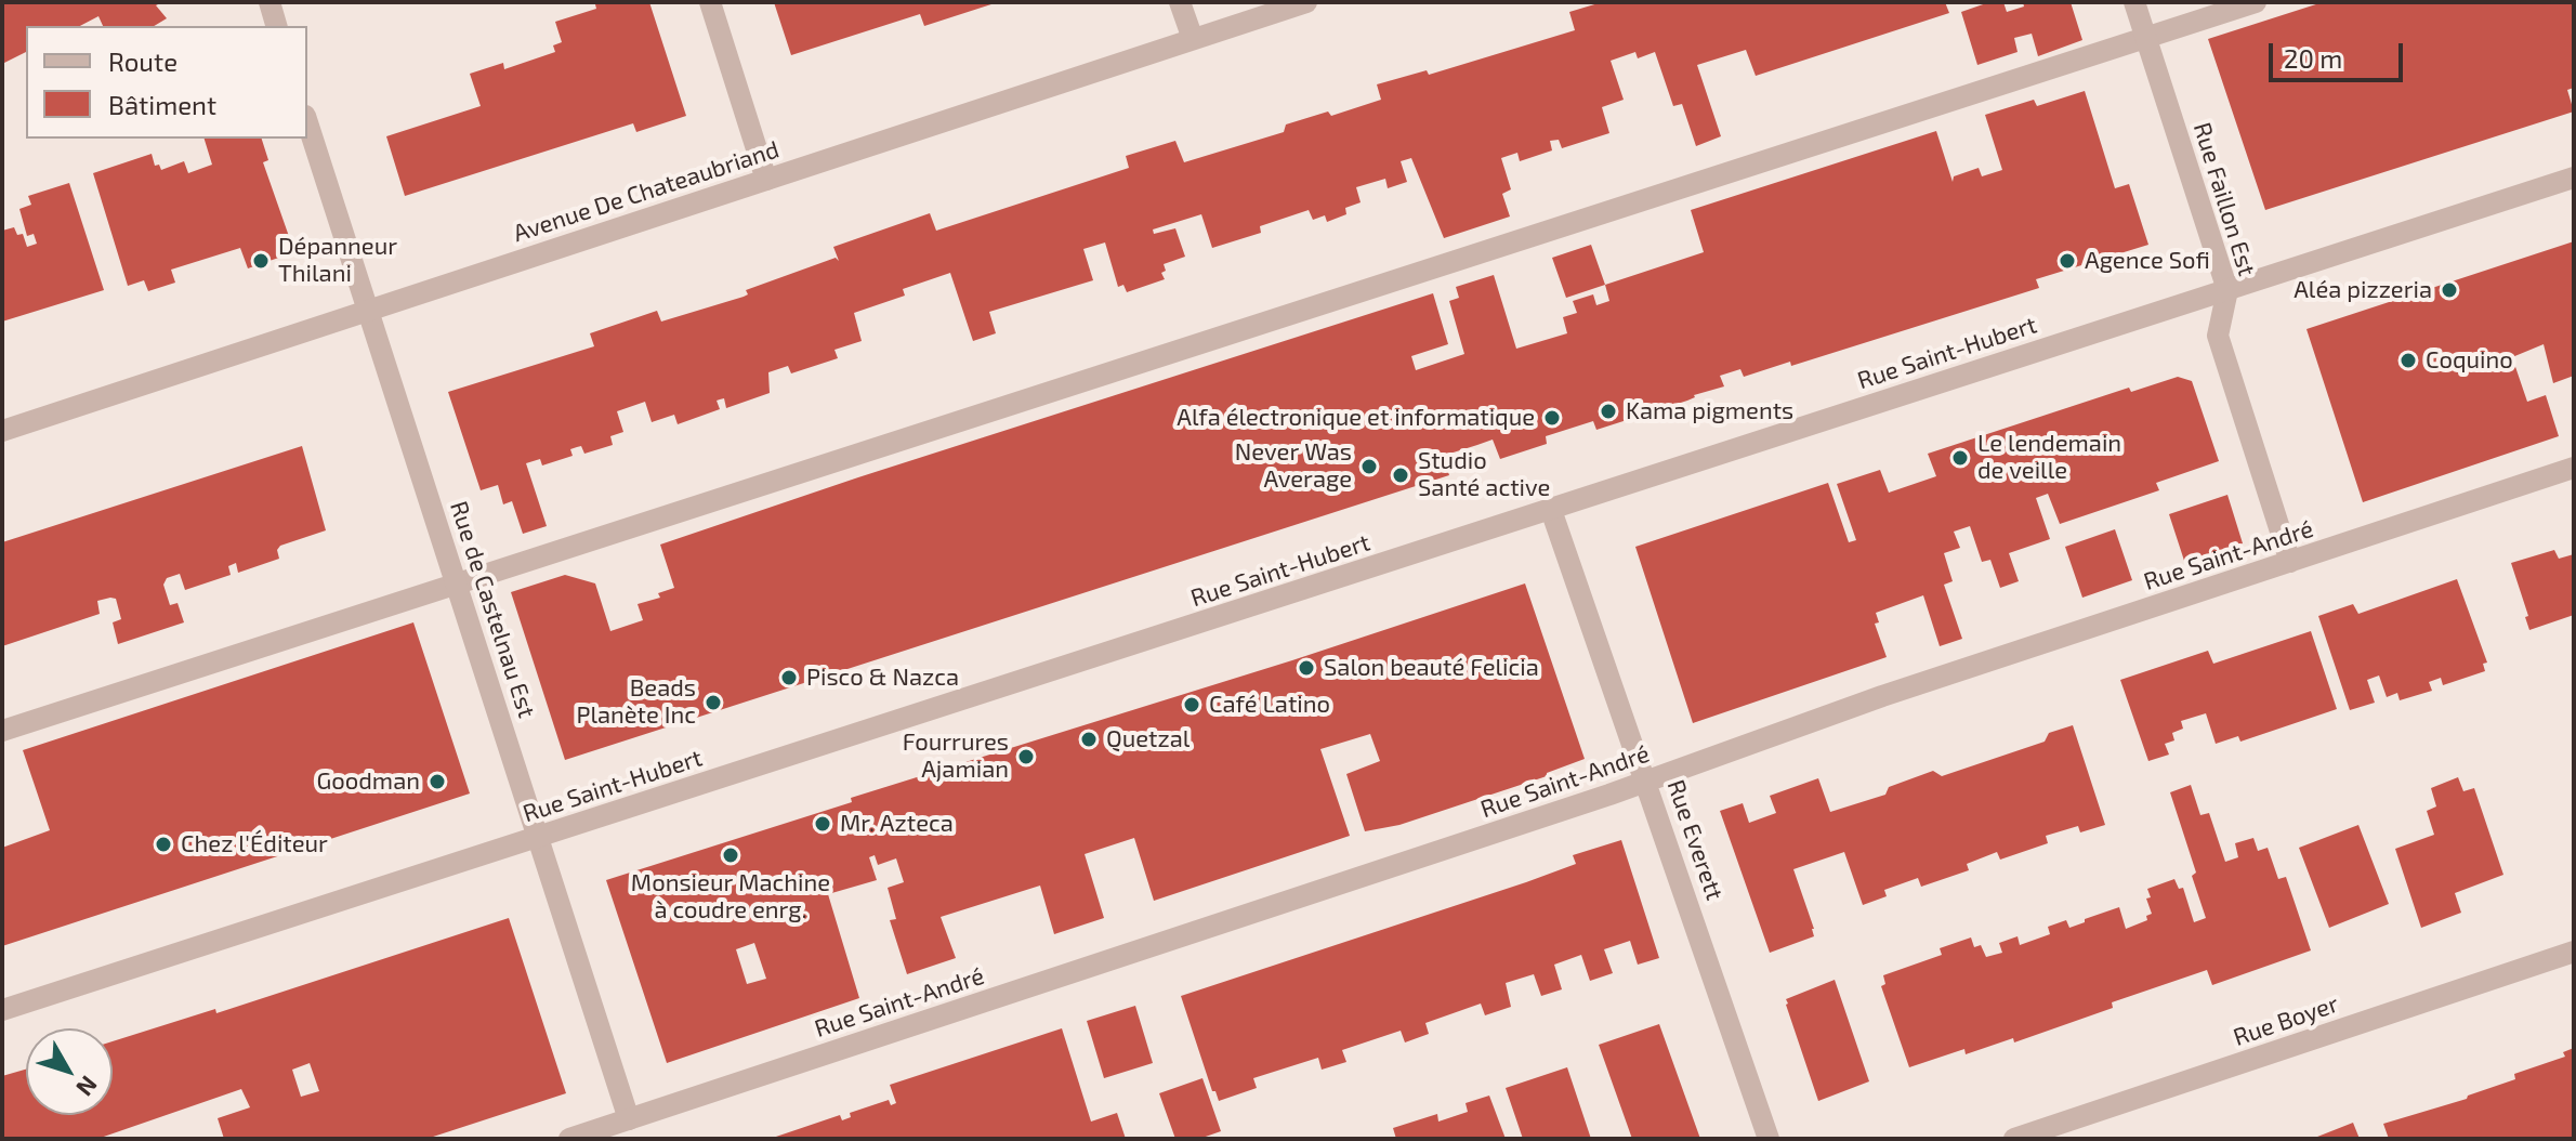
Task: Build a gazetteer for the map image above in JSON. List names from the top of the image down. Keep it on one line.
{"streets":{"street":["Avenue De Chateaubriand","Rue Faillon Est","Rue Saint-Hubert","Rue Saint-André","Rue de Castelnau Est","Rue Everett","Rue Boyer"]},"crossings":[["Avenue De Chateaubriand","Rue de Castelnau Est"],["Rue Faillon Est","Rue Saint-Hubert"],["Rue Faillon Est","Rue Saint-André"],["Rue Saint-Hubert","Rue de Castelnau Est"],["Rue Saint-Hubert","Rue Everett"],["Rue Saint-André","Rue de Castelnau Est"],["Rue Saint-André","Rue Everett"]],"places":["Dépanneur Thilani","Agence Sofi","Aléa pizzeria","Coquino","Kama pigments","Alfa électronique et informatique","Le lendemain de veille","Never Was Average","Studio Santé active","Salon beauté Felicia","Pisco & Nazca","Beads Planète Inc","Café Latino","Quetzal","Fourrures Ajamian","Goodman","Mr. Azteca","Chez l'Éditeur","Monsieur Machine à coudre enrg."],"legend":["Route","Bâtiment"],"scale_bar":"20 m","north":"bottom right"}
